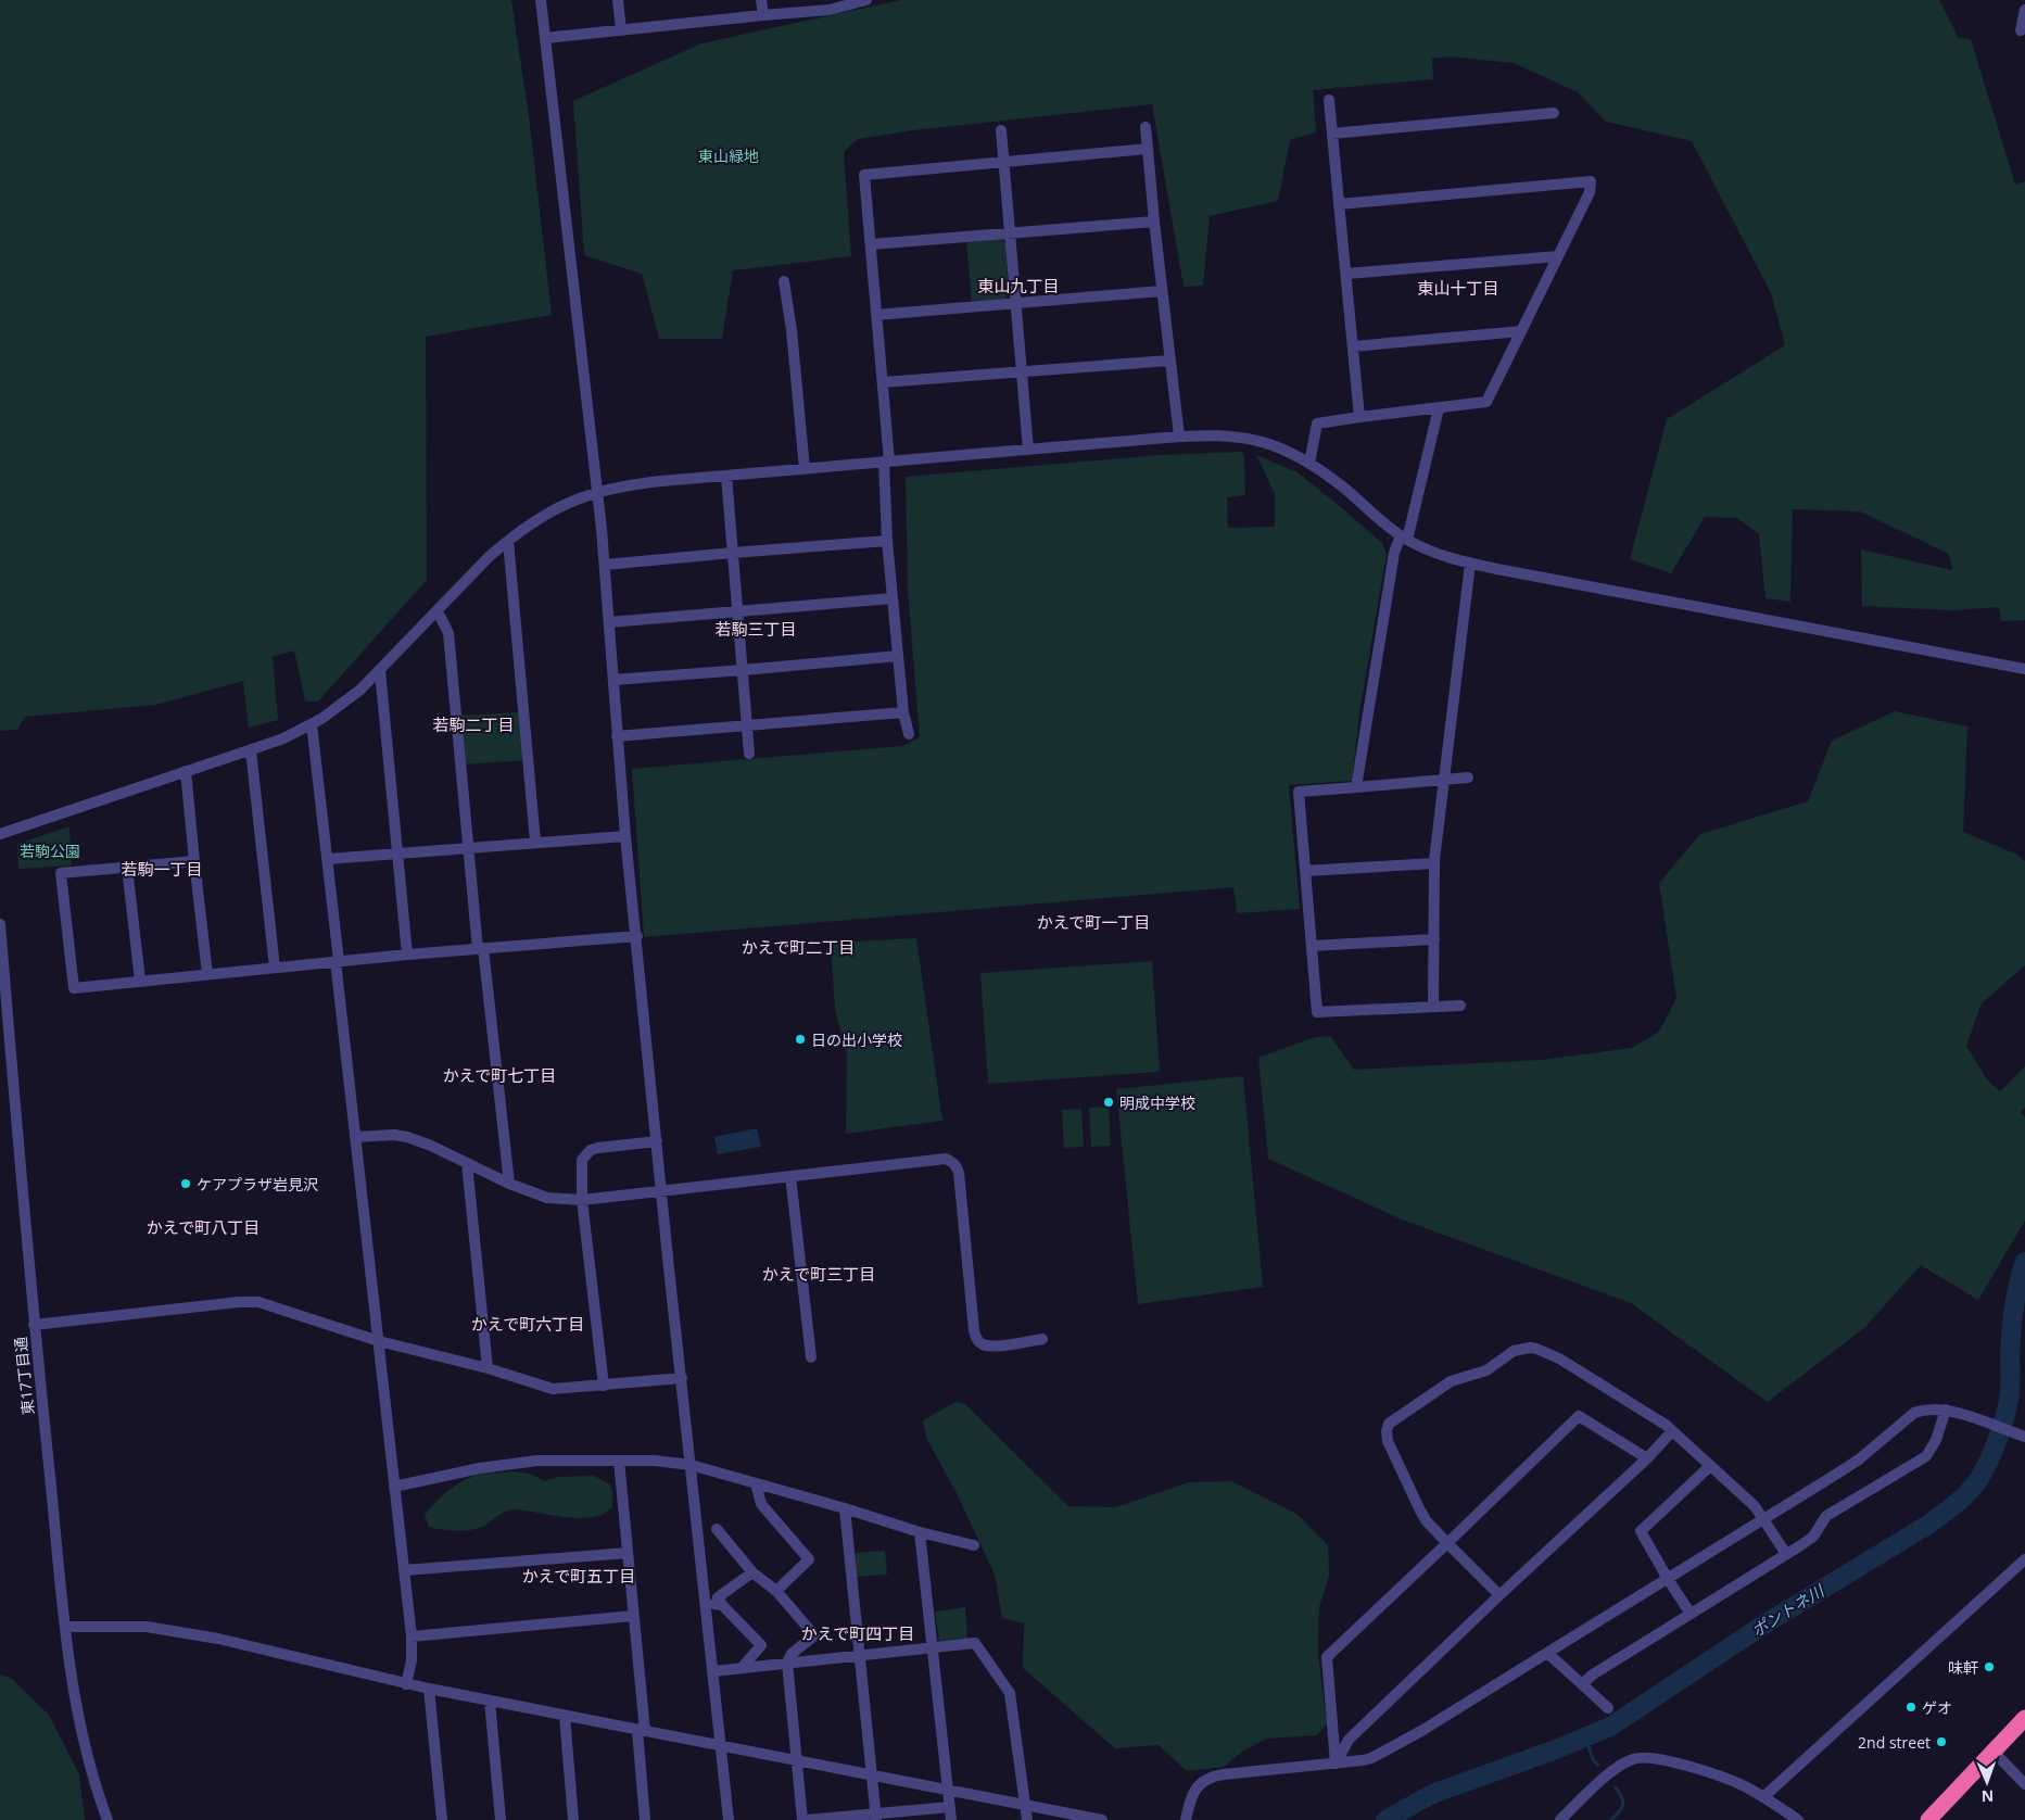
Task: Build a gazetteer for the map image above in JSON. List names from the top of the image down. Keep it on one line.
{"streets":{"street":["東17丁目通"]},"districts":["東山九丁目","東山十丁目","若駒三丁目","若駒二丁目","若駒一丁目","かえで町一丁目","かえで町二丁目","かえで町七丁目","かえで町八丁目","かえで町三丁目","かえで町六丁目","かえで町五丁目","かえで町四丁目"],"water":["ポントネ川"],"parks":["東山緑地","若駒公園"],"places":["日の出小学校","明成中学校","ケアプラザ岩見沢","味軒","ゲオ","2nd street"],"north":"bottom"}
